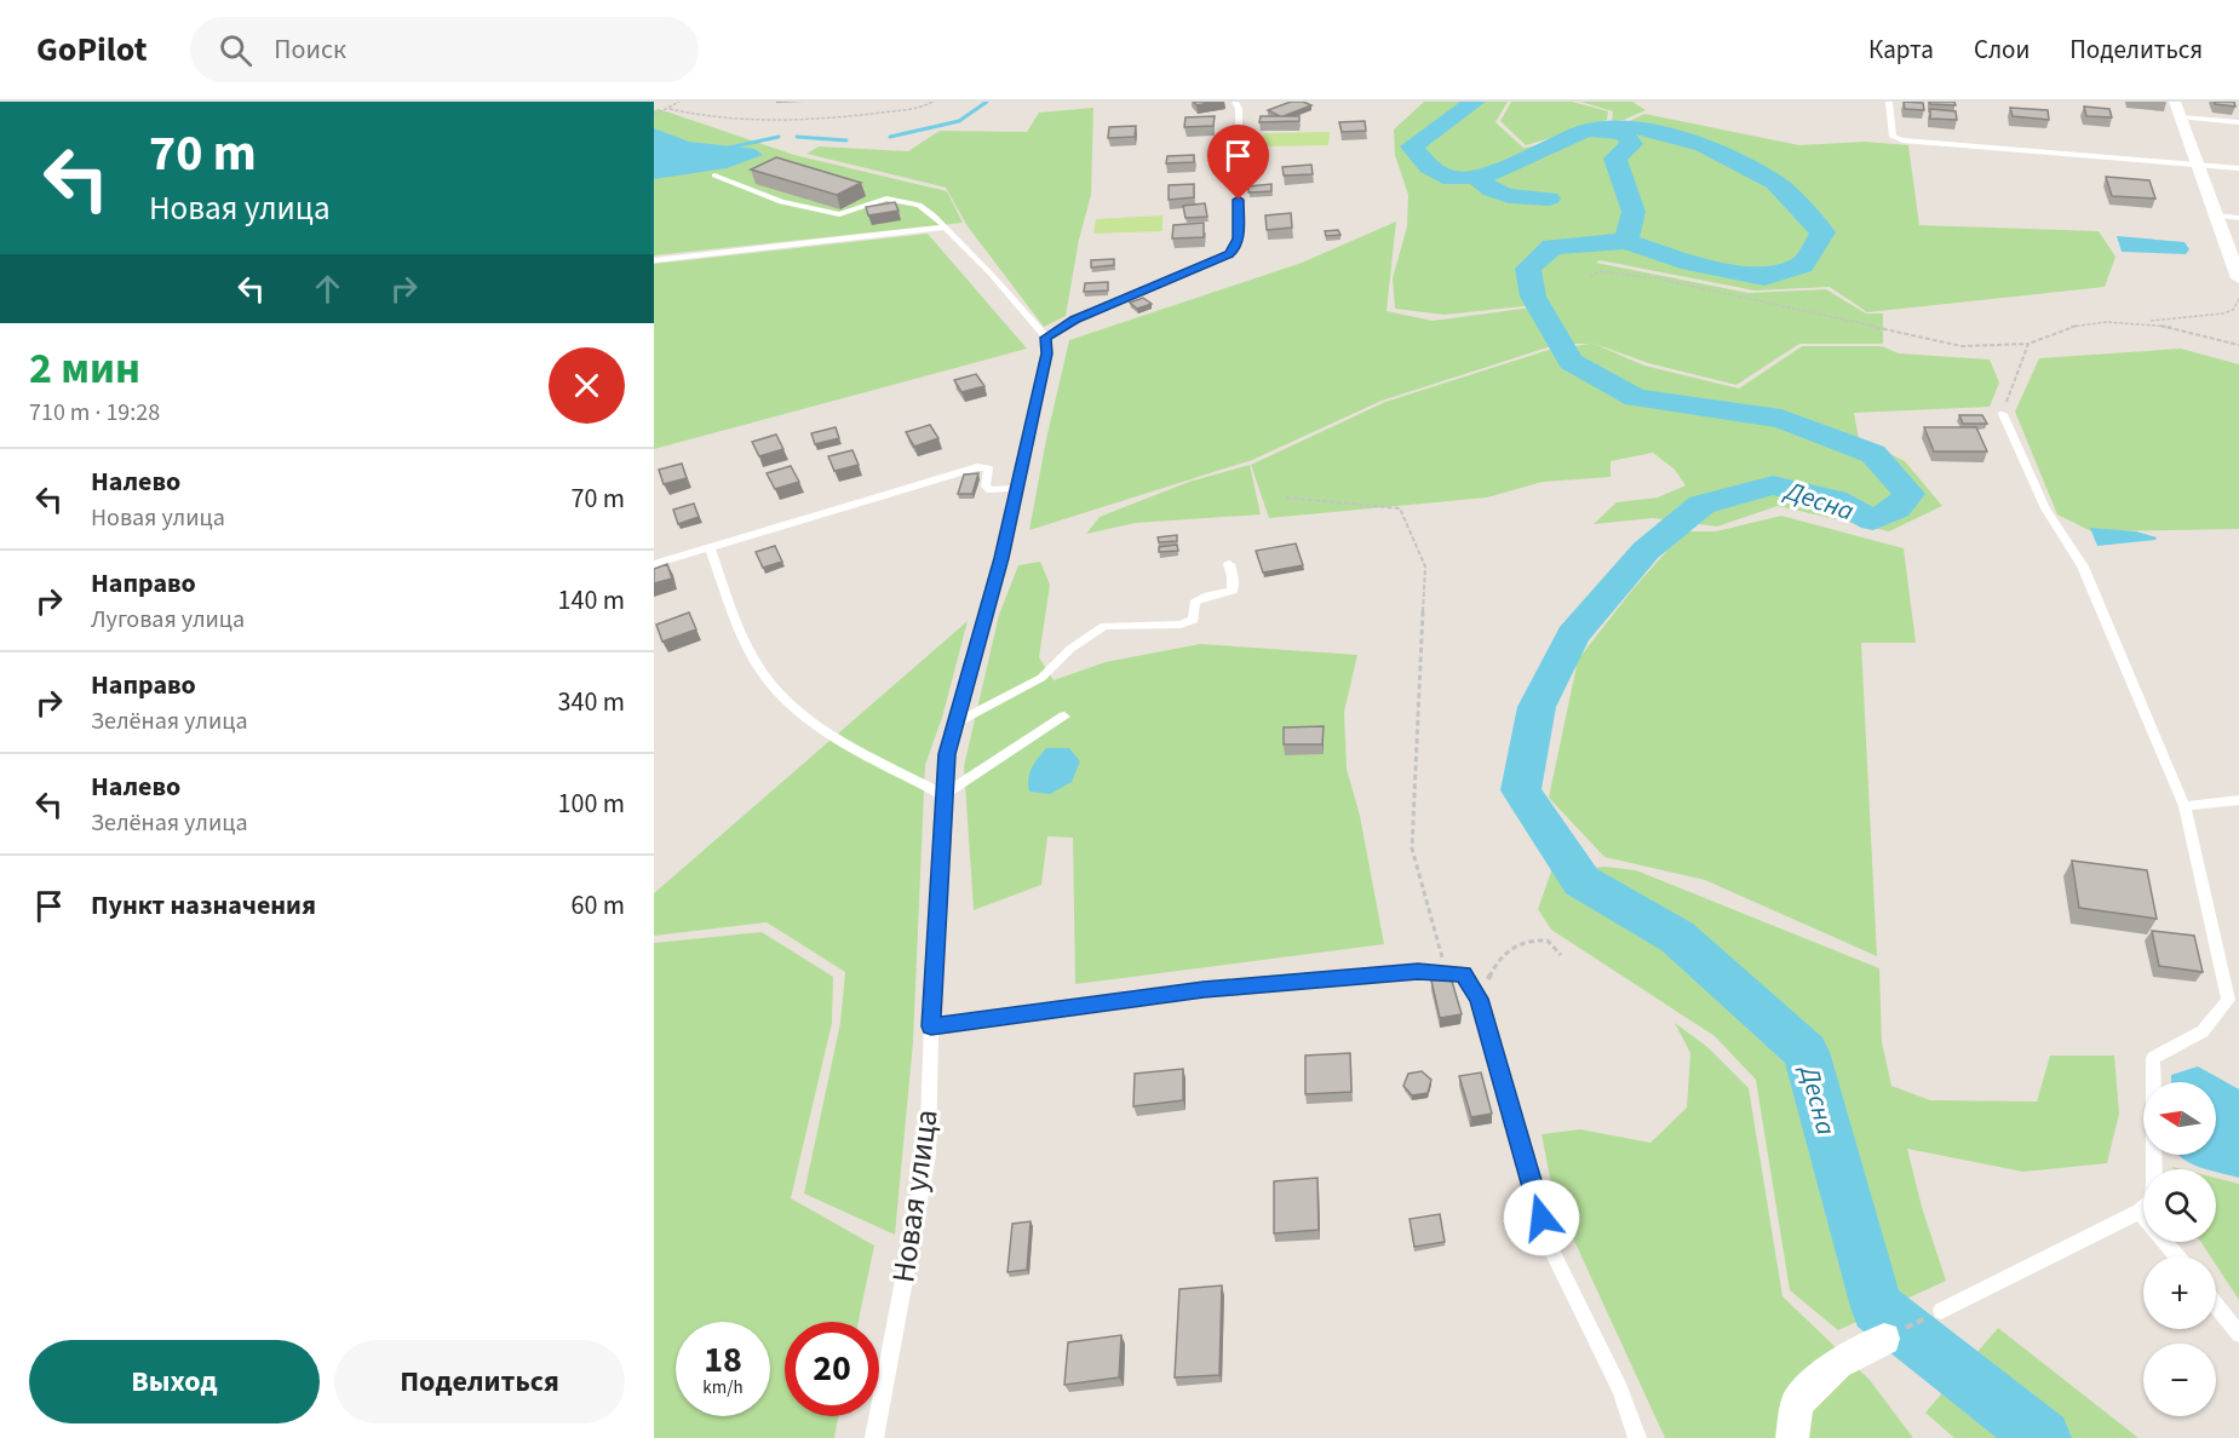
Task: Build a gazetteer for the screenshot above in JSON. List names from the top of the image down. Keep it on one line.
{"streets":{"lane":["Новая улица"]},"water":["Десна"],"north":"left","page":{"header":"GoPilot","search":"Поиск","nav":["Карта","Слои","Поделиться"],"turn":["70 m","Новая улица"],"heading":["2 мин","710 m · 19:28"],"list":[{"name":"Налево","note":"Новая улица","value":"70 m"},{"name":"Направо","note":"Луговая улица","value":"140 m"},{"name":"Направо","note":"Зелёная улица","value":"340 m"},{"name":"Налево","note":"Зелёная улица","value":"100 m"},{"name":"Пункт назначения","value":"60 m"}],"map_buttons":["+","−"],"speed":"18 km/h","limit":"20","buttons":["Выход","Поделиться"]}}
